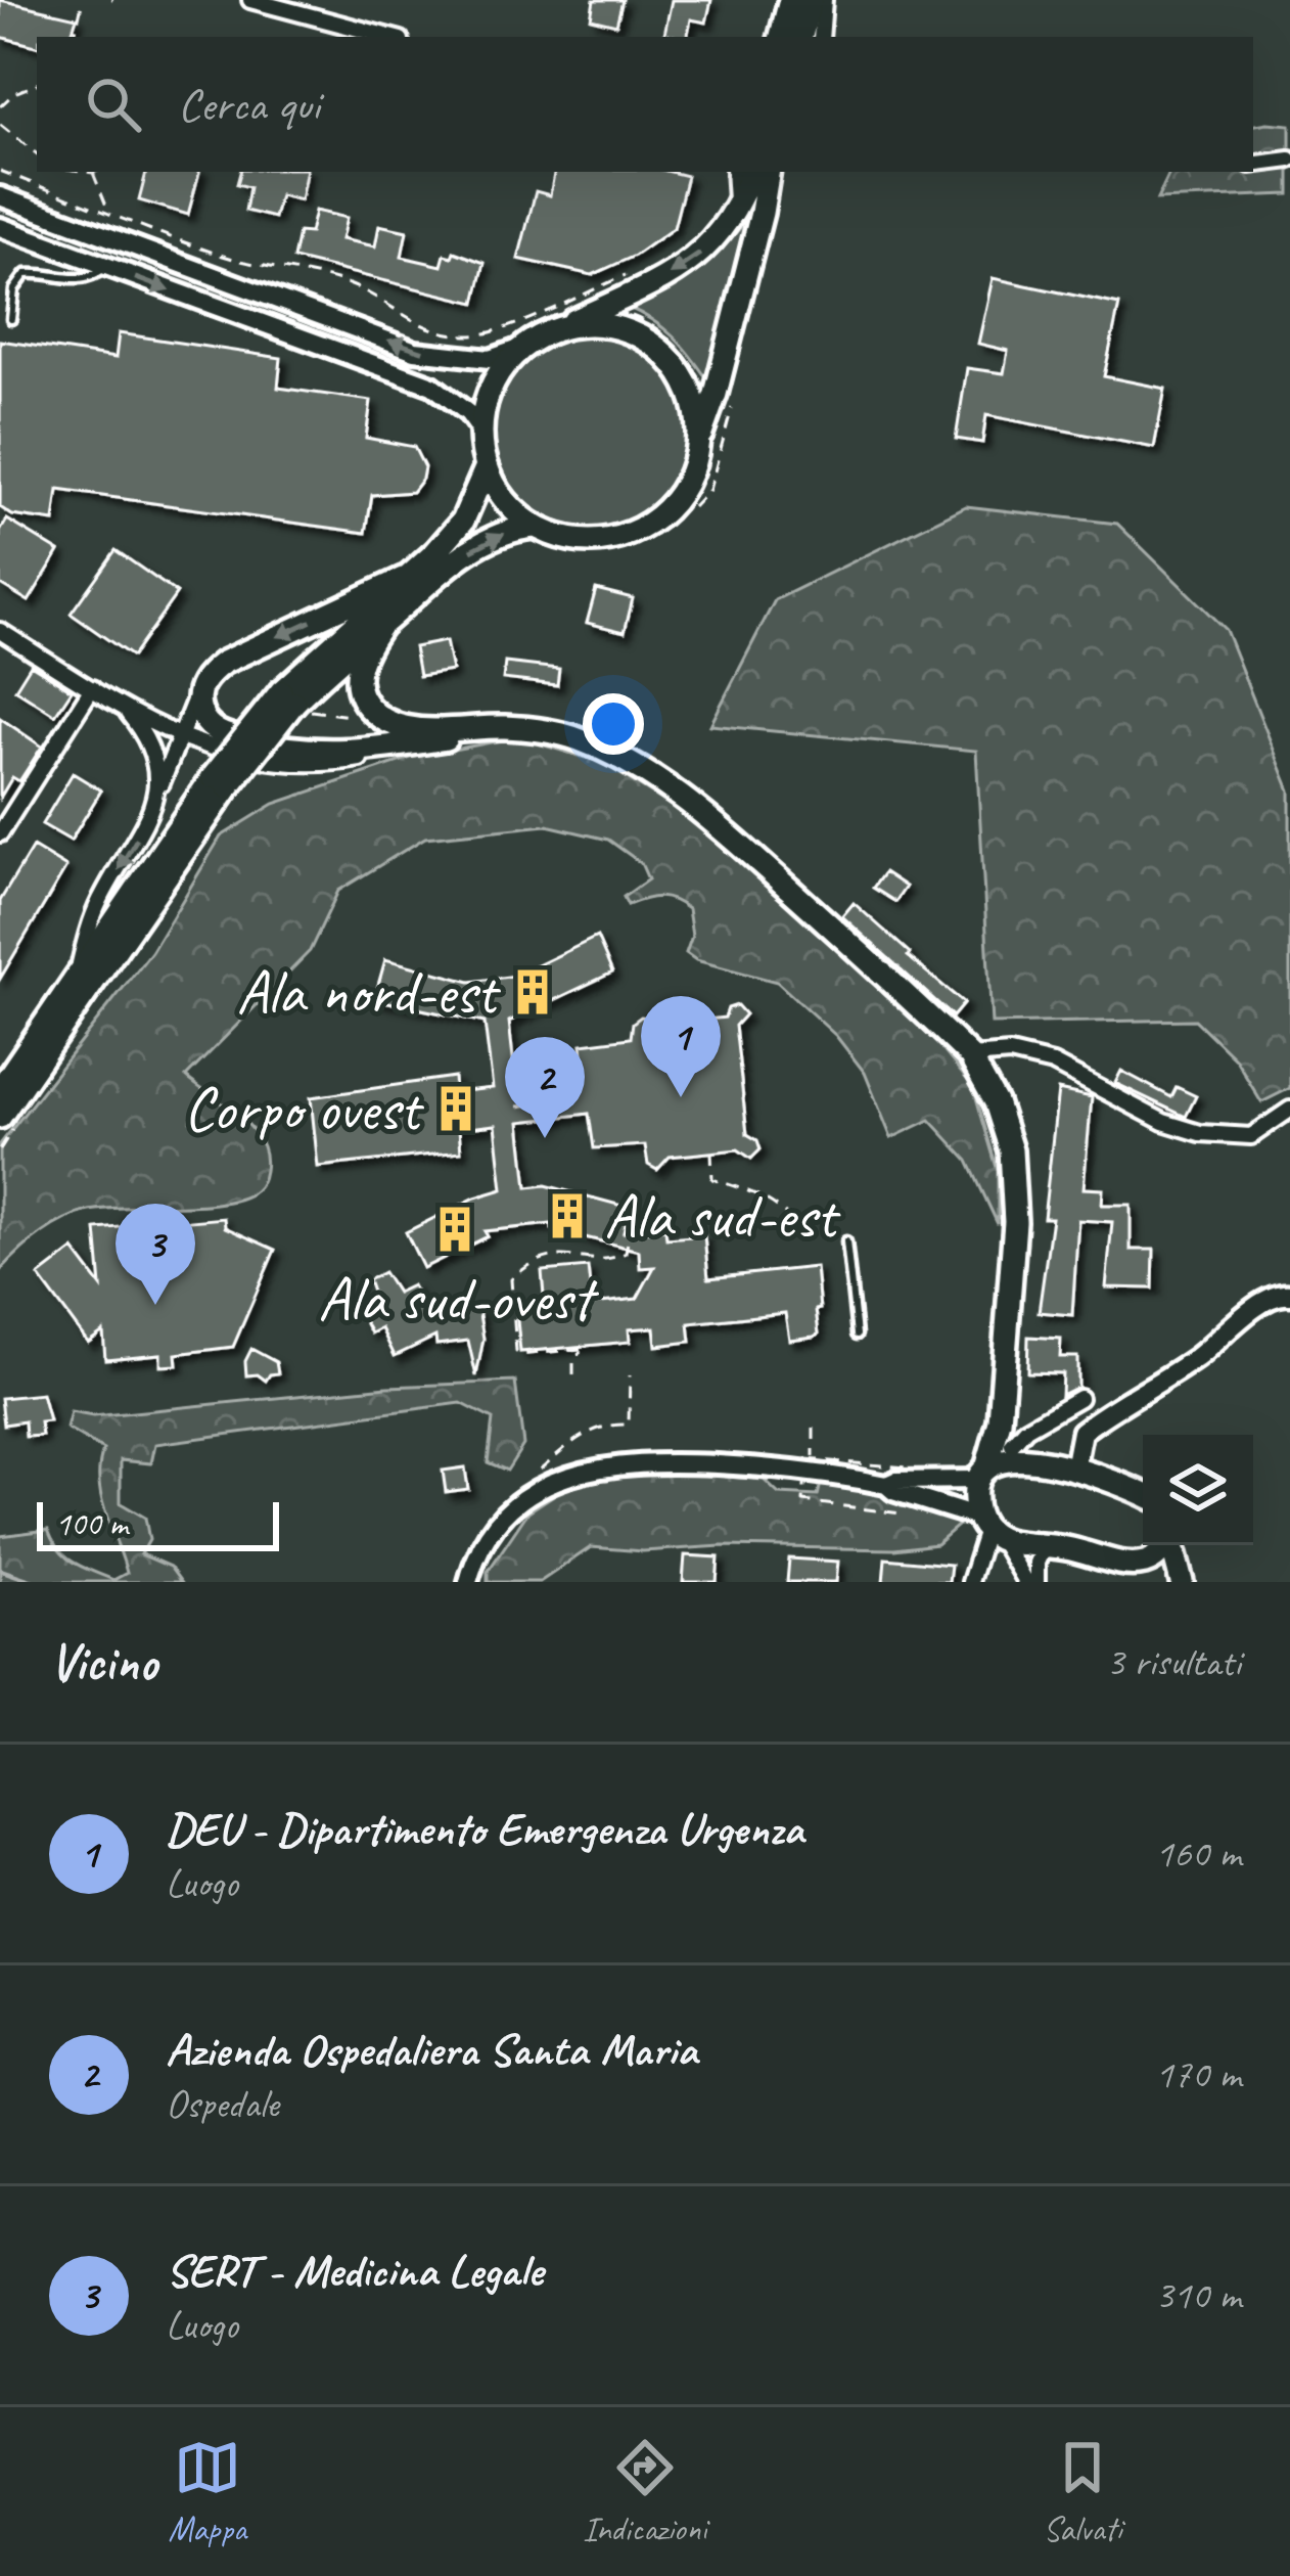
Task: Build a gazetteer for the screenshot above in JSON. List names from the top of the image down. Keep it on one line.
{"places":{"building":["Ala nord-est","Corpo ovest","Ala sud-est","Ala sud-ovest"]},"scale_bar":"100 m","page":{"search":"Cerca qui","pins":["1","2","3"],"scale":"100 m","heading":["Vicino","3 risultati"],"list":[{"mark":"1","name":"DEU - Dipartimento Emergenza Urgenza","note":"Luogo","value":"160 m"},{"mark":"2","name":"Azienda Ospedaliera Santa Maria","note":"Ospedale","value":"170 m"},{"mark":"3","name":"SERT - Medicina Legale","note":"Luogo","value":"310 m"}],"nav":["Mappa","Indicazioni","Salvati"]}}
